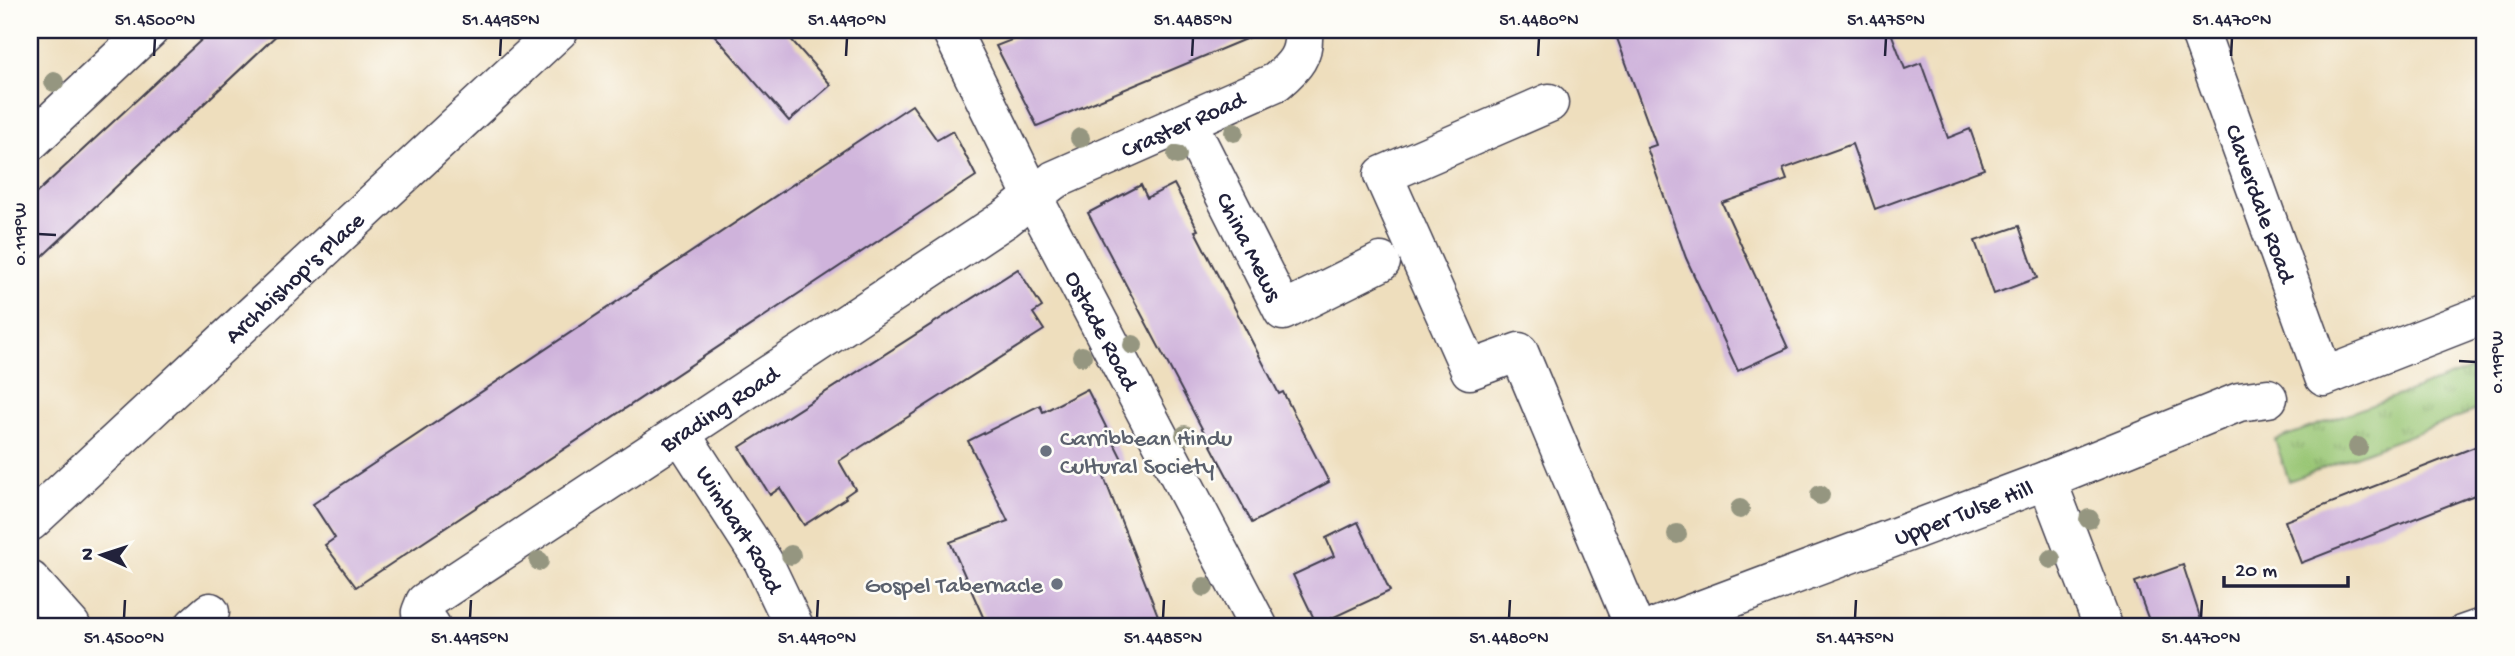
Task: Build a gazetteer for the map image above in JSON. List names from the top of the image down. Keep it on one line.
{"streets":{"street":["Craster Road","Claverdale Road","China Mews","Archbishop's Place","Ostade Road","Brading Road","Upper Tulse Hill","Wimbart Road"]},"crossings":[["Craster Road","China Mews"],["Craster Road","Ostade Road"],["Craster Road","Brading Road"],["Ostade Road","Brading Road"],["Brading Road","Wimbart Road"]],"places":["Carribbean Hindu Cultural Society","Gospel Tabernacle"],"scale_bar":"20 m","north":"left","coordinates":["51.4500°N","51.4495°N","51.4490°N","51.4485°N","51.4480°N","51.4475°N","51.4470°N","0.119°W"]}
